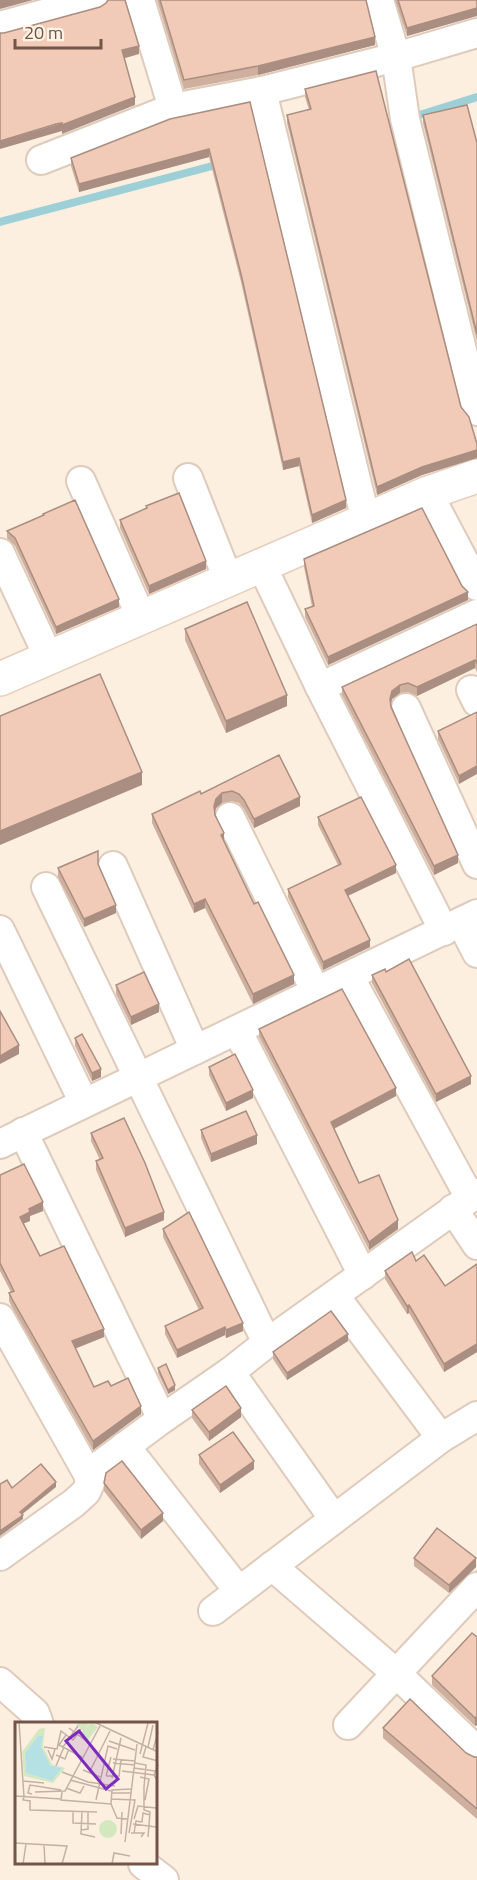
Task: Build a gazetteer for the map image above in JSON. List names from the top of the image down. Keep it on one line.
{"scale_bar":"20 m"}
